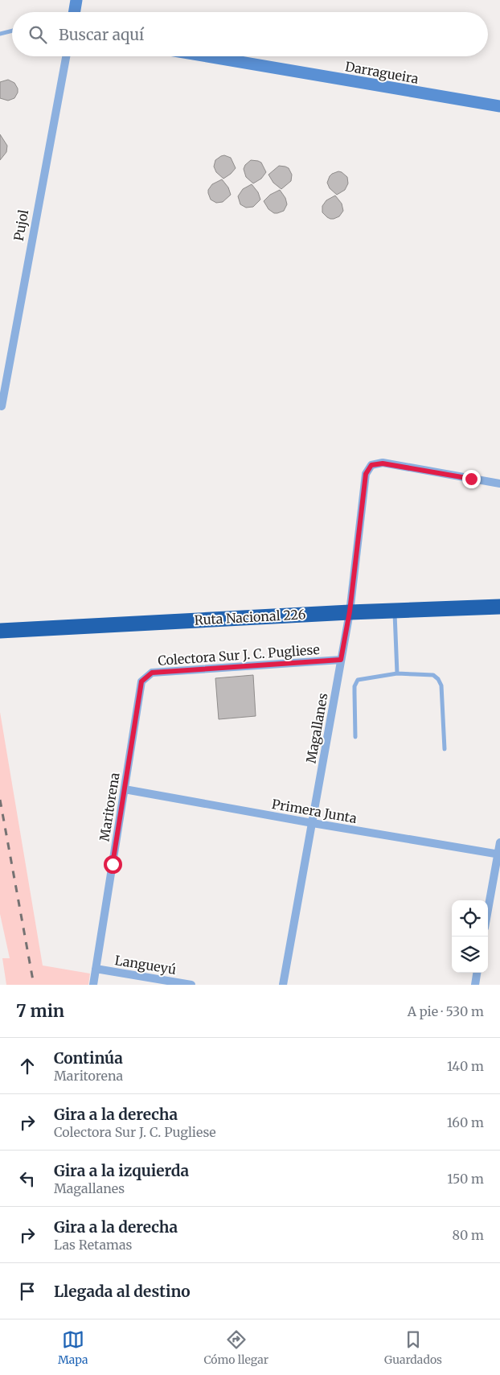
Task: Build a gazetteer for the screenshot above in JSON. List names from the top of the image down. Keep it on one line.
{"streets":{"highway":["Ruta Nacional 226"],"street":["Darragueira","Pujol","Colectora Sur J. C. Pugliese","Magallanes","Maritorena","Primera Junta","Langueyú"]},"crossings":[["Ruta Nacional 226","Magallanes"],["Colectora Sur J. C. Pugliese","Magallanes"],["Colectora Sur J. C. Pugliese","Maritorena"],["Magallanes","Primera Junta"],["Maritorena","Primera Junta"],["Maritorena","Langueyú"]],"page":{"search":"Buscar aquí","heading":["7 min","A pie · 530 m"],"list":[["Continúa","Maritorena","140 m"],["Gira a la derecha","Colectora Sur J. C. Pugliese","160 m"],["Gira a la izquierda","Magallanes","150 m"],["Gira a la derecha","Las Retamas","80 m"],"Llegada al destino"],"nav":["Mapa","Cómo llegar","Guardados"]}}
